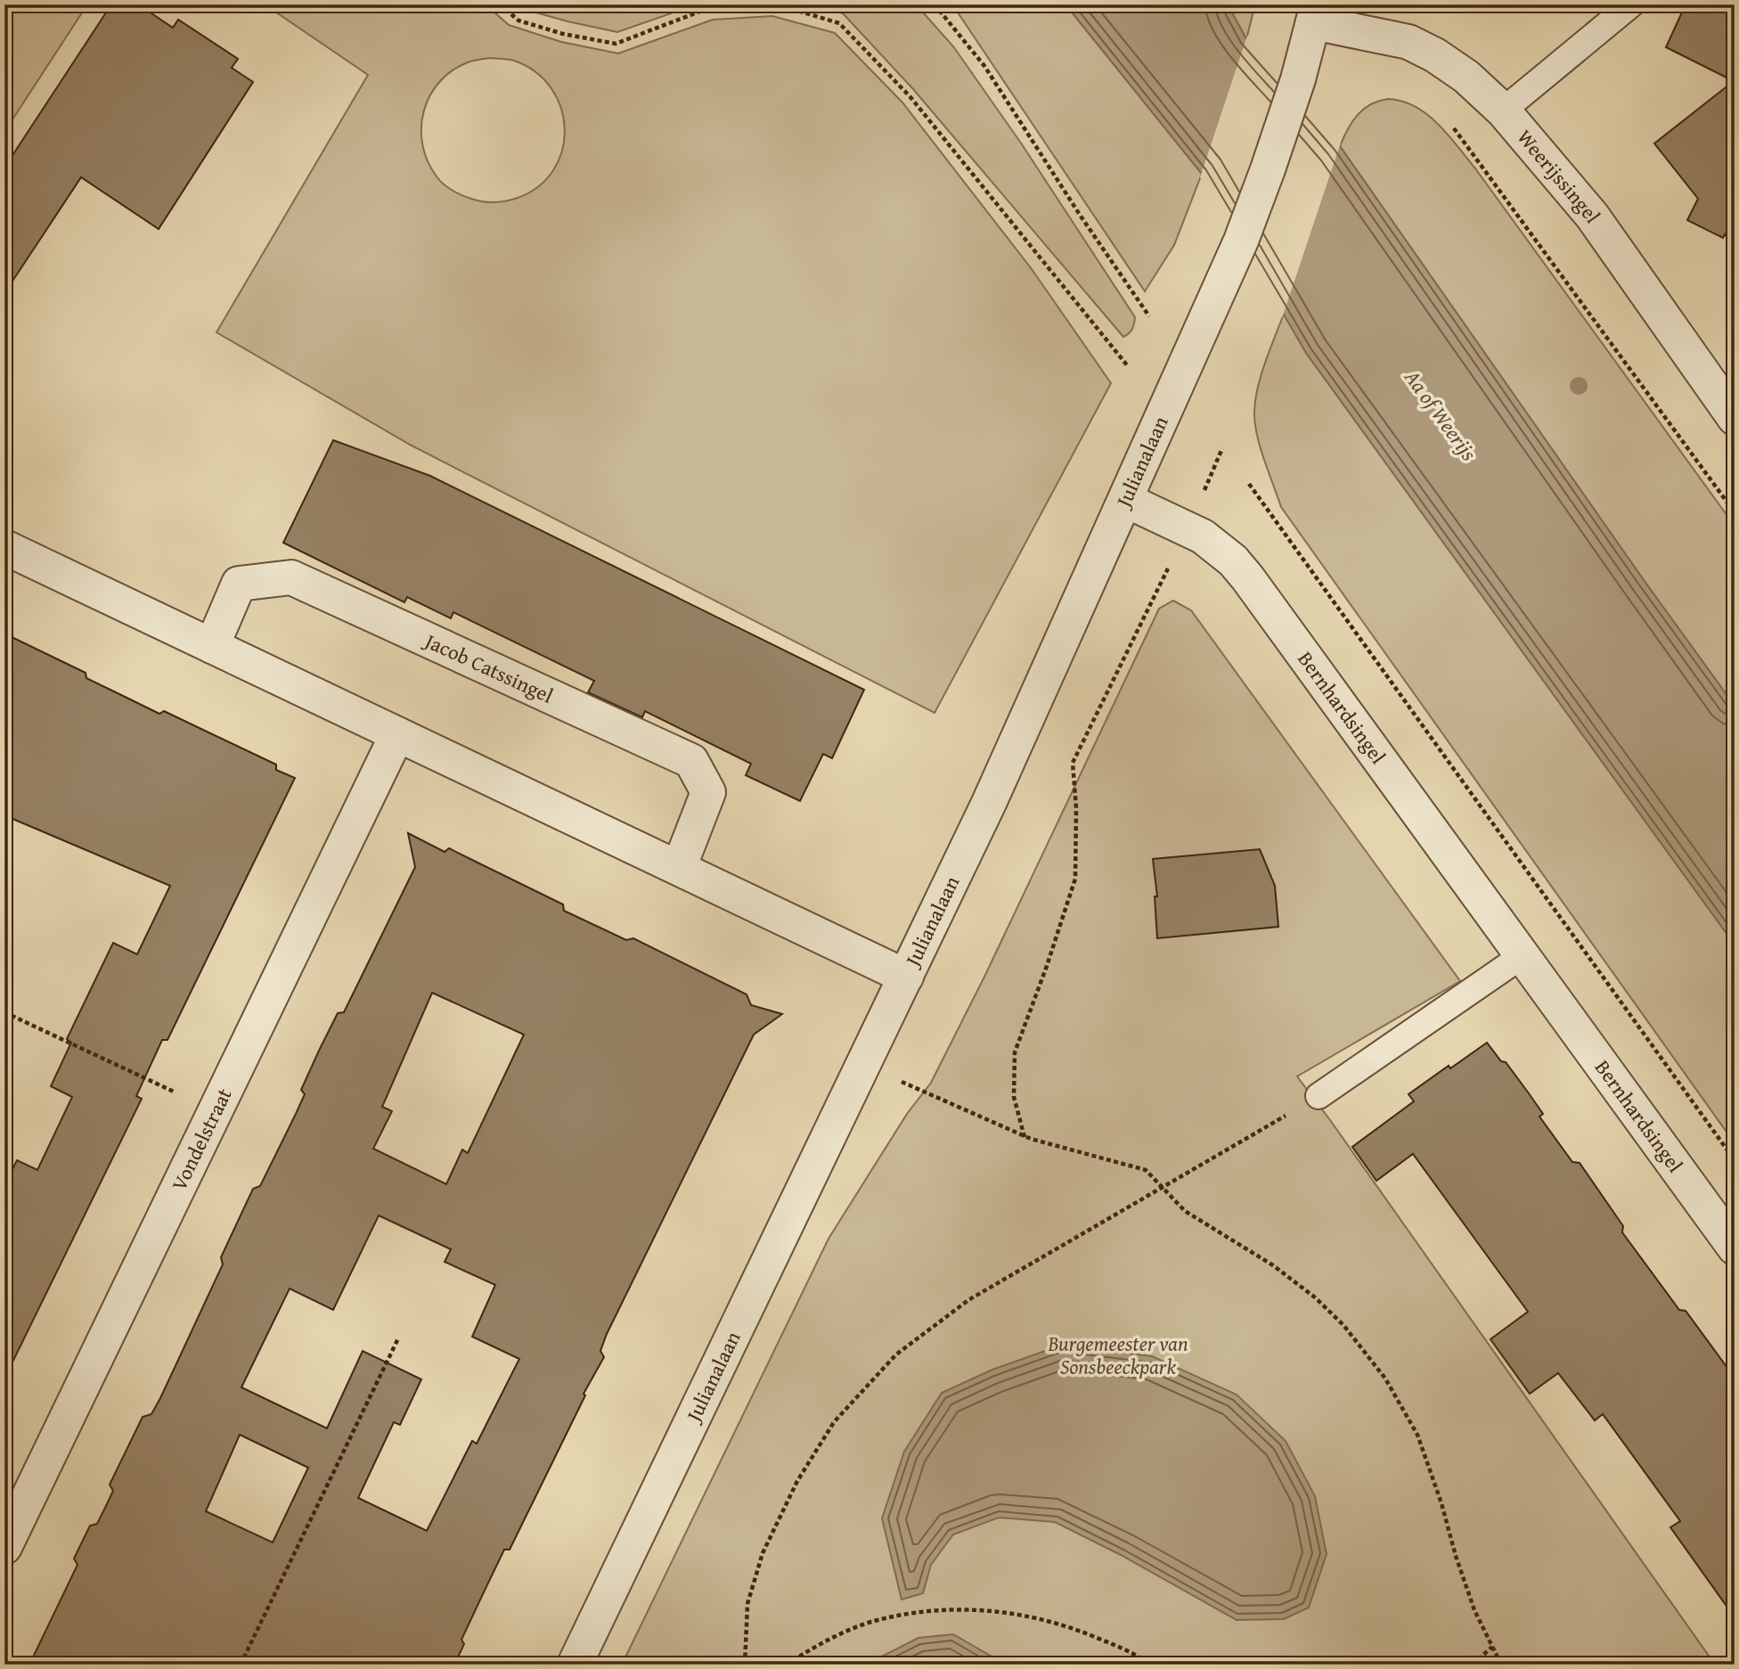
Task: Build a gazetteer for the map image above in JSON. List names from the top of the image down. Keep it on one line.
{"streets":{"street":["Weerijssingel","Julianalaan","Jacob Catssingel","Bernhardsingel","Vondelstraat"]},"crossings":[["Weerijssingel","Julianalaan"],["Julianalaan","Bernhardsingel"]],"water":["Aa of Weerijs"],"parks":["Burgemeester van Sonsbeeckpark"]}
